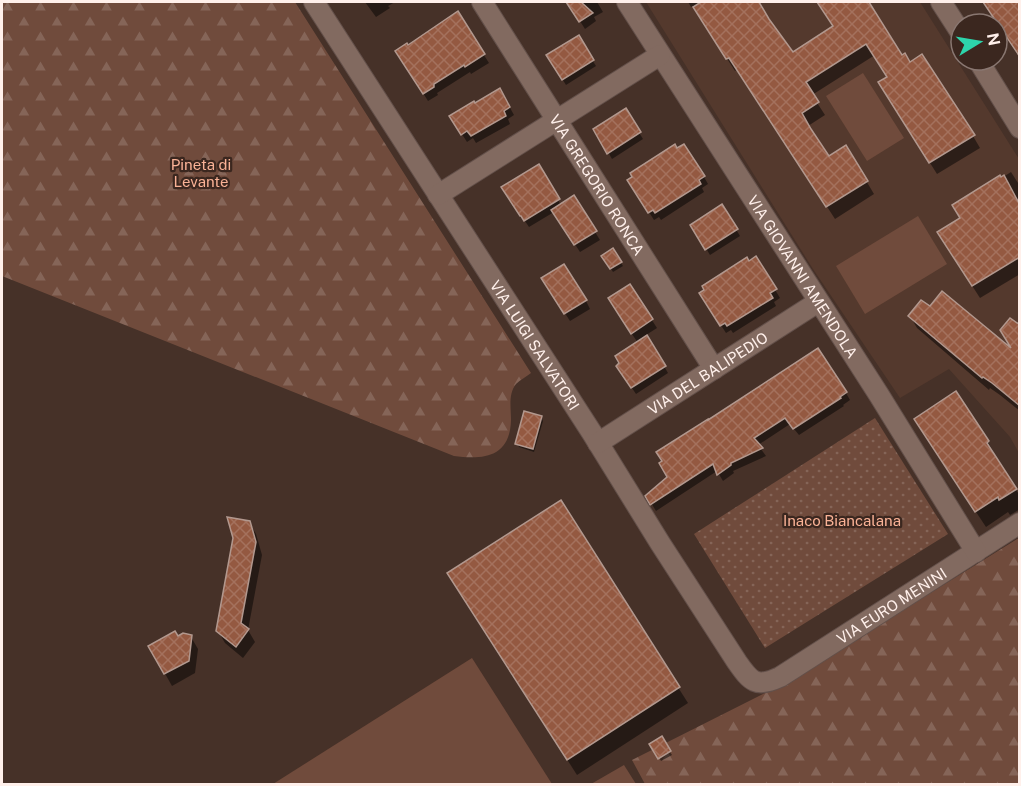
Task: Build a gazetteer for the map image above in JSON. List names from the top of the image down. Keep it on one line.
{"streets":{"street":["VIA GREGORIO RONCA","VIA GIOVANNI AMENDOLA","VIA LUIGI SALVATORI","VIA DEL BALIPEDIO","VIA EURO MENINI"]},"crossings":[["VIA GREGORIO RONCA","VIA DEL BALIPEDIO"],["VIA GIOVANNI AMENDOLA","VIA DEL BALIPEDIO"],["VIA GIOVANNI AMENDOLA","VIA EURO MENINI"],["VIA LUIGI SALVATORI","VIA DEL BALIPEDIO"],["VIA LUIGI SALVATORI","VIA EURO MENINI"]],"parks":["Pineta di Levante","Inaco Biancalana"],"north":"right"}
